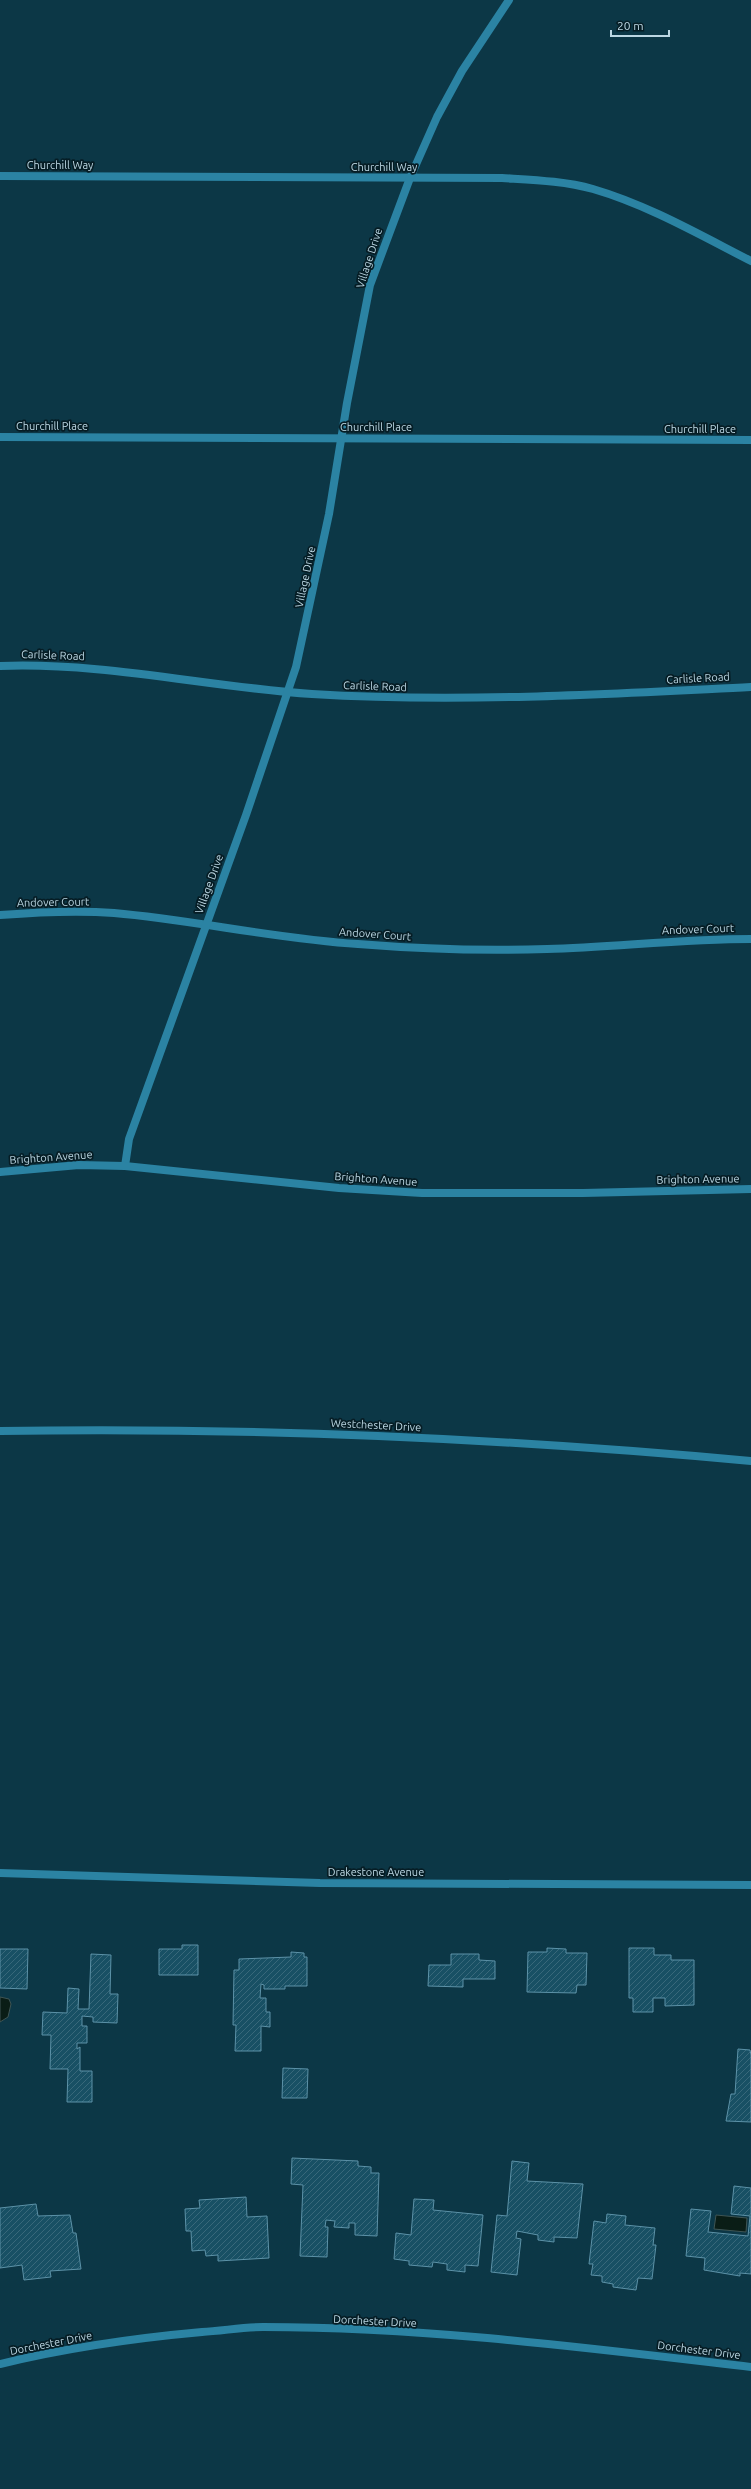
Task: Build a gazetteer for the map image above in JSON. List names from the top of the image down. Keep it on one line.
{"streets":{"street":["Churchill Way","Village Drive","Churchill Place","Carlisle Road","Andover Court","Brighton Avenue","Westchester Drive","Drakestone Avenue","Dorchester Drive"]},"crossings":[["Churchill Way","Village Drive"],["Village Drive","Churchill Place"],["Village Drive","Carlisle Road"],["Village Drive","Andover Court"],["Village Drive","Brighton Avenue"]],"scale_bar":"20 m"}
